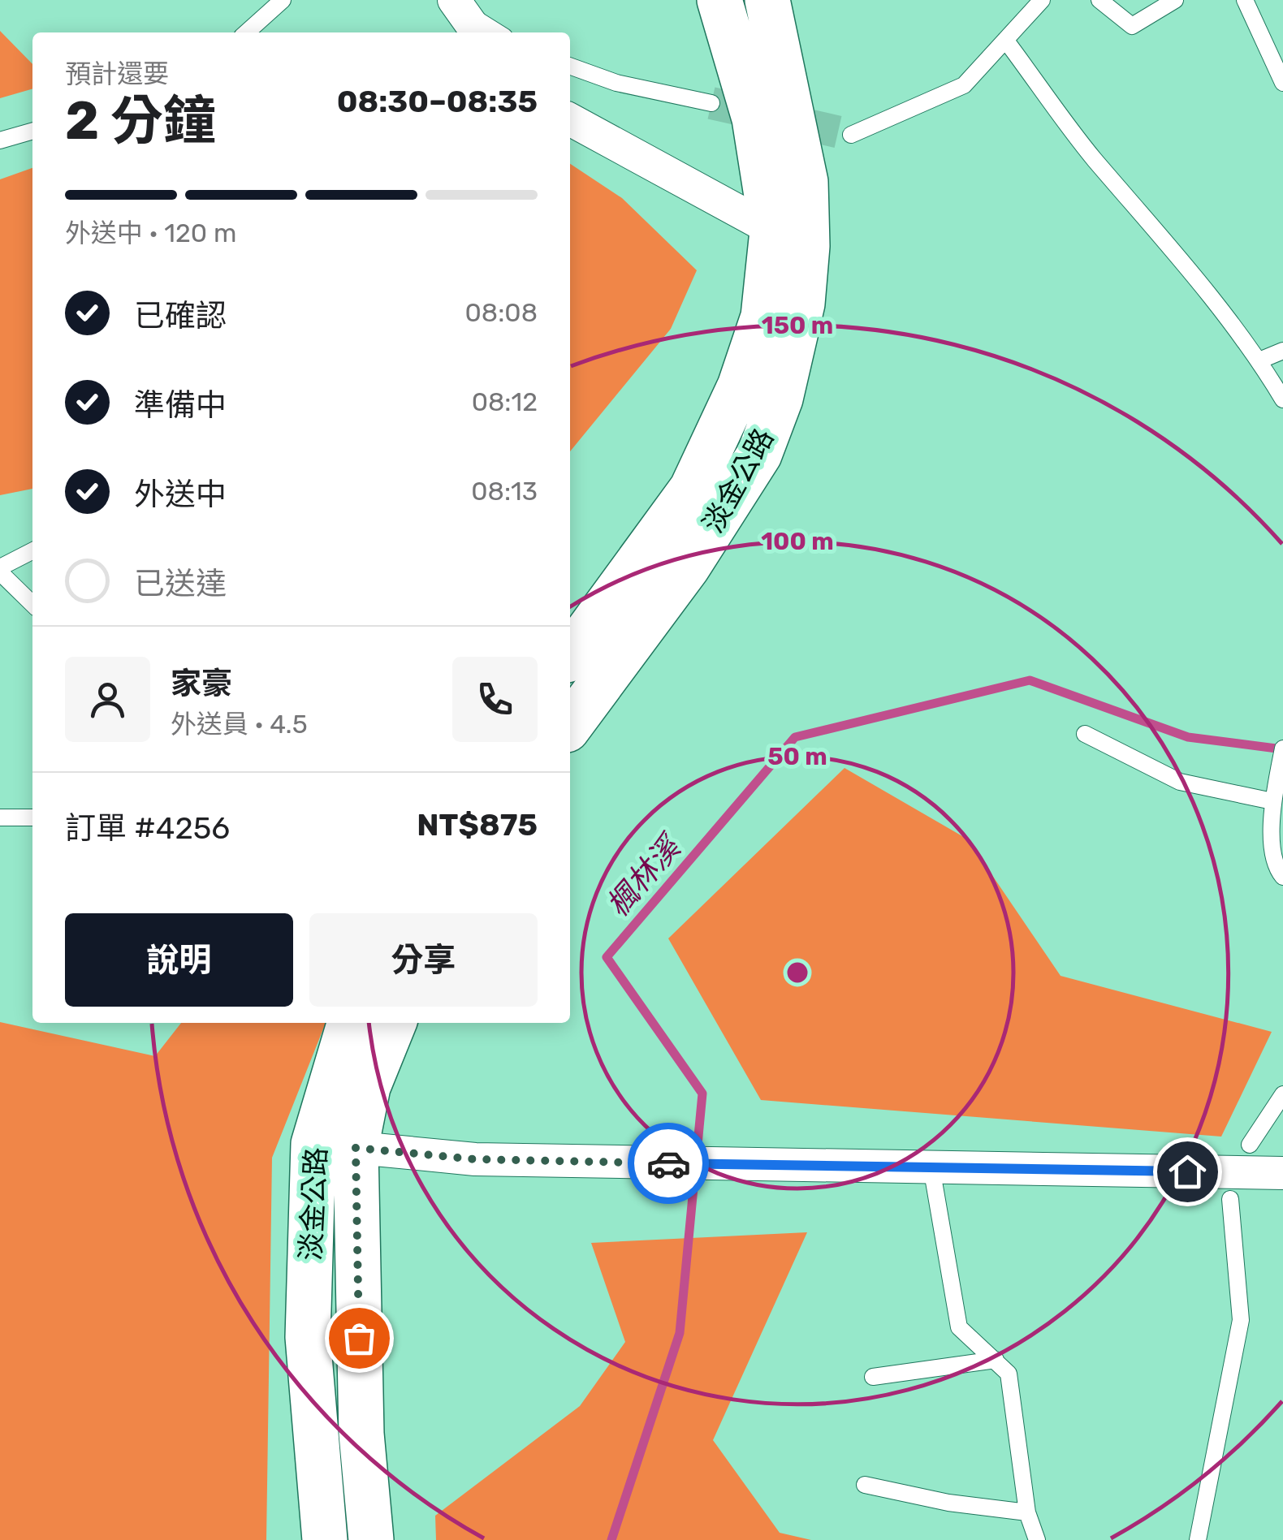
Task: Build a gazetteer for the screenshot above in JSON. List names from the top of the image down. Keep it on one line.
{"streets":{"main road":["淡金公路"]},"water":["楓林溪"],"page":{"heading":["2 分鐘","預計還要","08:30–08:35"],"panel":["家豪","外送員 · 4.5","訂單 #4256","NT$875"],"bar":"外送中 · 120 m","list":[["已確認","08:08"],["準備中","08:12"],["外送中","08:13"],"已送達"],"buttons":["說明","分享"]},"rings":["150 m","100 m","50 m"]}
